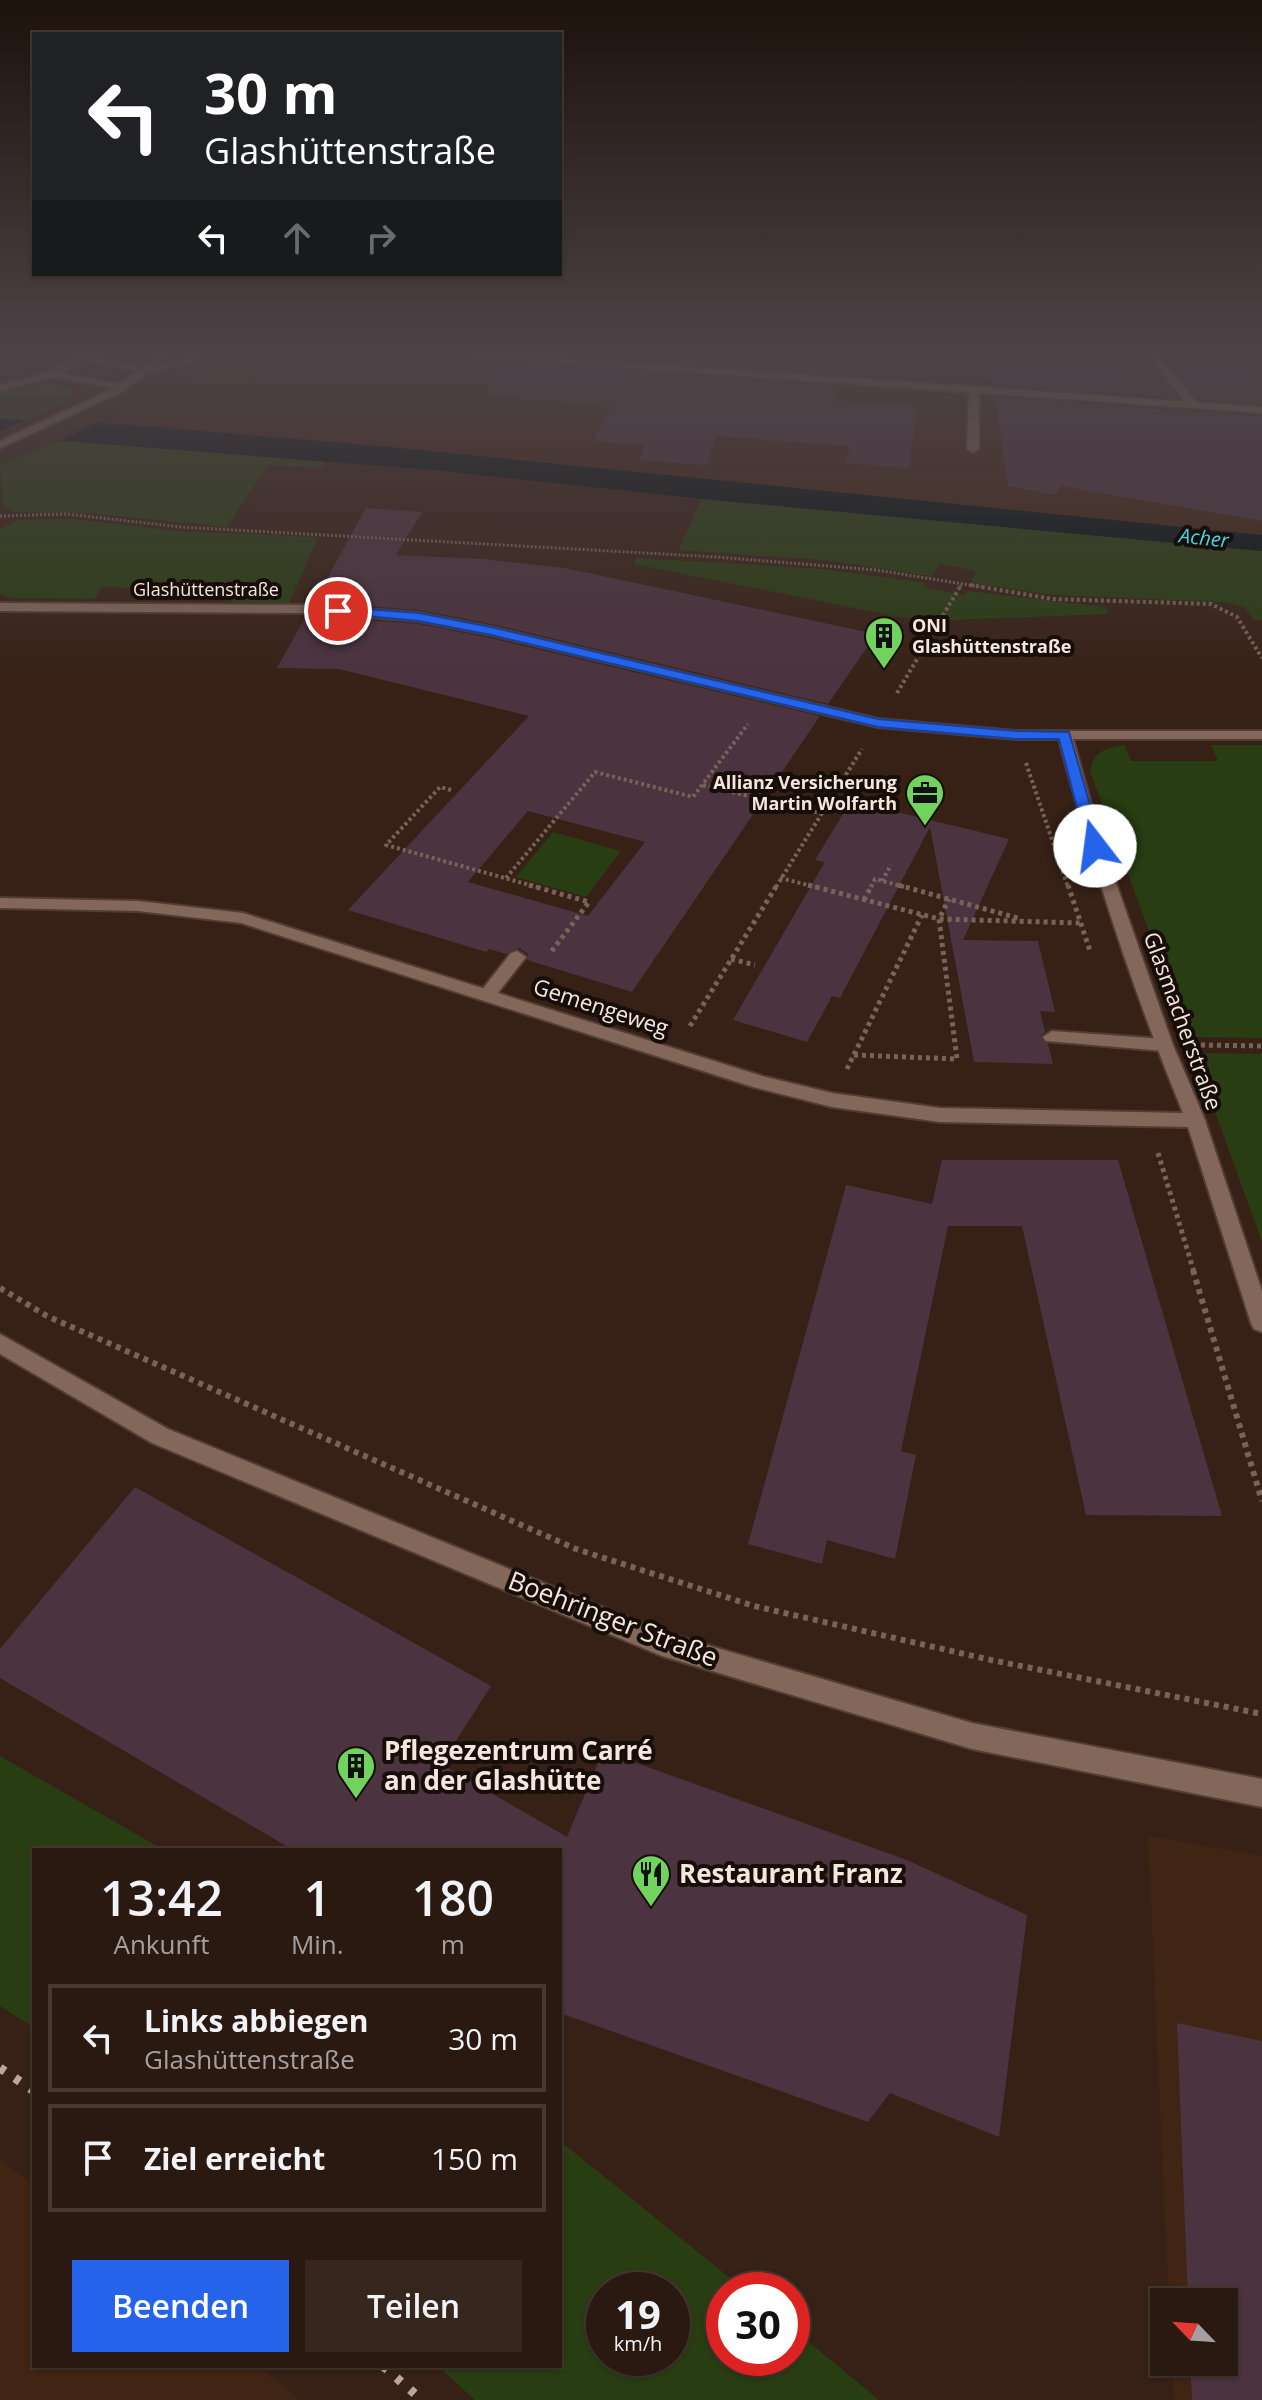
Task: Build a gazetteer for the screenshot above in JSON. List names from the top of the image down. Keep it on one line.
{"streets":{"street":["Glashüttenstraße","Gemengeweg","Glasmacherstraße","Boehringer Straße"]},"crossings":[["Glashüttenstraße","Glasmacherstraße"],["Gemengeweg","Glasmacherstraße"]],"water":["Acher"],"places":{"building":["ONI Glashüttenstraße","Pflegezentrum Carré an der Glashütte"],"office":["Allianz Versicherung Martin Wolfarth"],"restaurant":["Restaurant Franz"]},"north":"top left","page":{"turn":["30 m","Glashüttenstraße"],"eta":["13:42","Ankunft","1","Min.","180","m"],"list":[{"name":"Links abbiegen","note":"Glashüttenstraße","value":"30 m"},{"name":"Ziel erreicht","value":"150 m"}],"buttons":["Beenden","Teilen"],"speed":"19 km/h","limit":"30"}}
